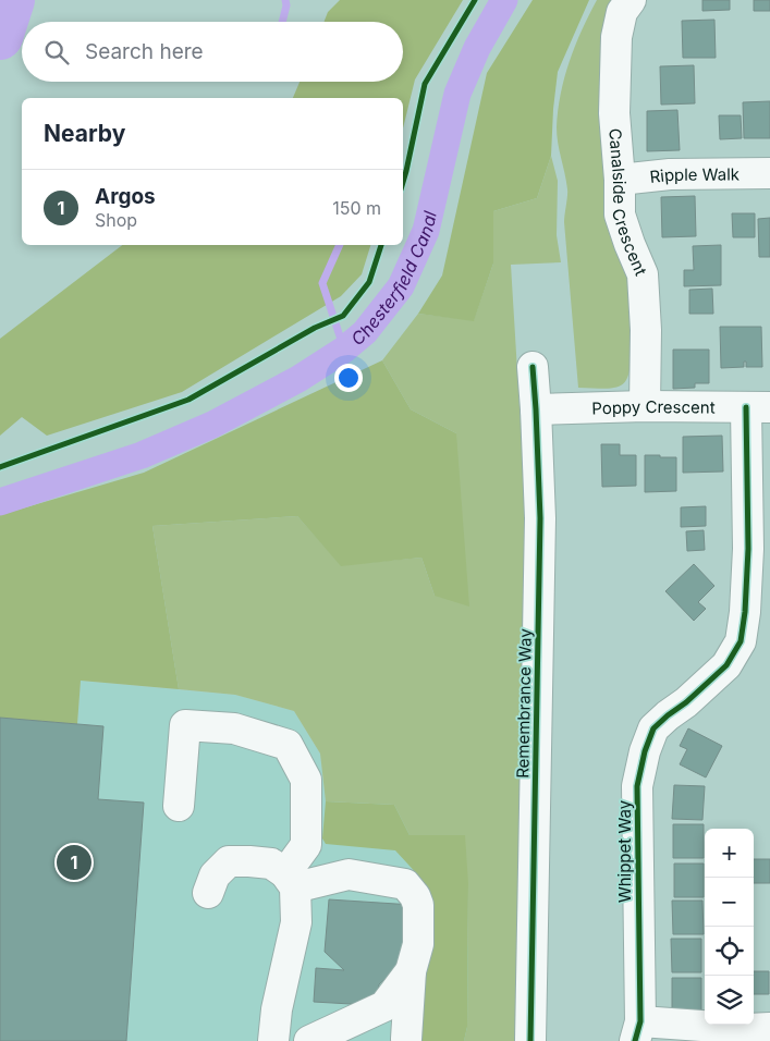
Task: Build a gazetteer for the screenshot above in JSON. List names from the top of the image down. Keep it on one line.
{"streets":{"street":["Ripple Walk","Canalside Crescent","Poppy Crescent","Remembrance Way","Whippet Way"]},"crossings":[["Ripple Walk","Canalside Crescent"],["Canalside Crescent","Poppy Crescent"],["Poppy Crescent","Remembrance Way"],["Poppy Crescent","Whippet Way"]],"water":["Chesterfield Canal"],"page":{"search":"Search here","heading":"Nearby","list":[{"mark":"1","name":"Argos","note":"Shop","value":"150 m"}],"map_buttons":["+","−"],"pins":"1"}}
